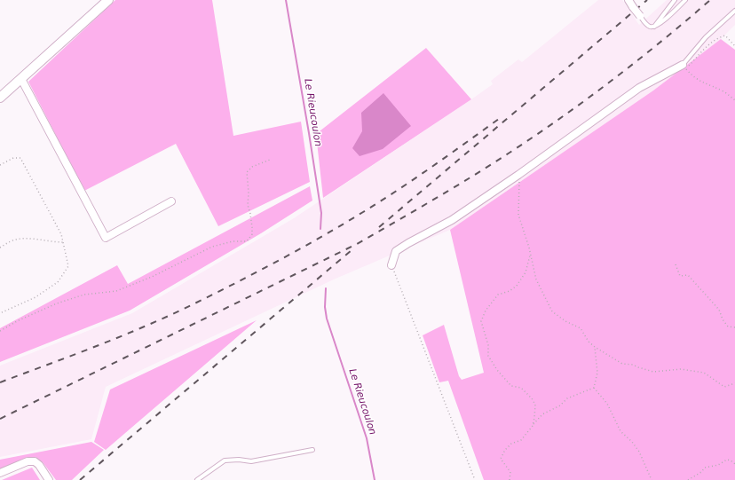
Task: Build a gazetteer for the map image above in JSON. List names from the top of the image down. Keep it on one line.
{"water":["Le Rieucoulon"]}
